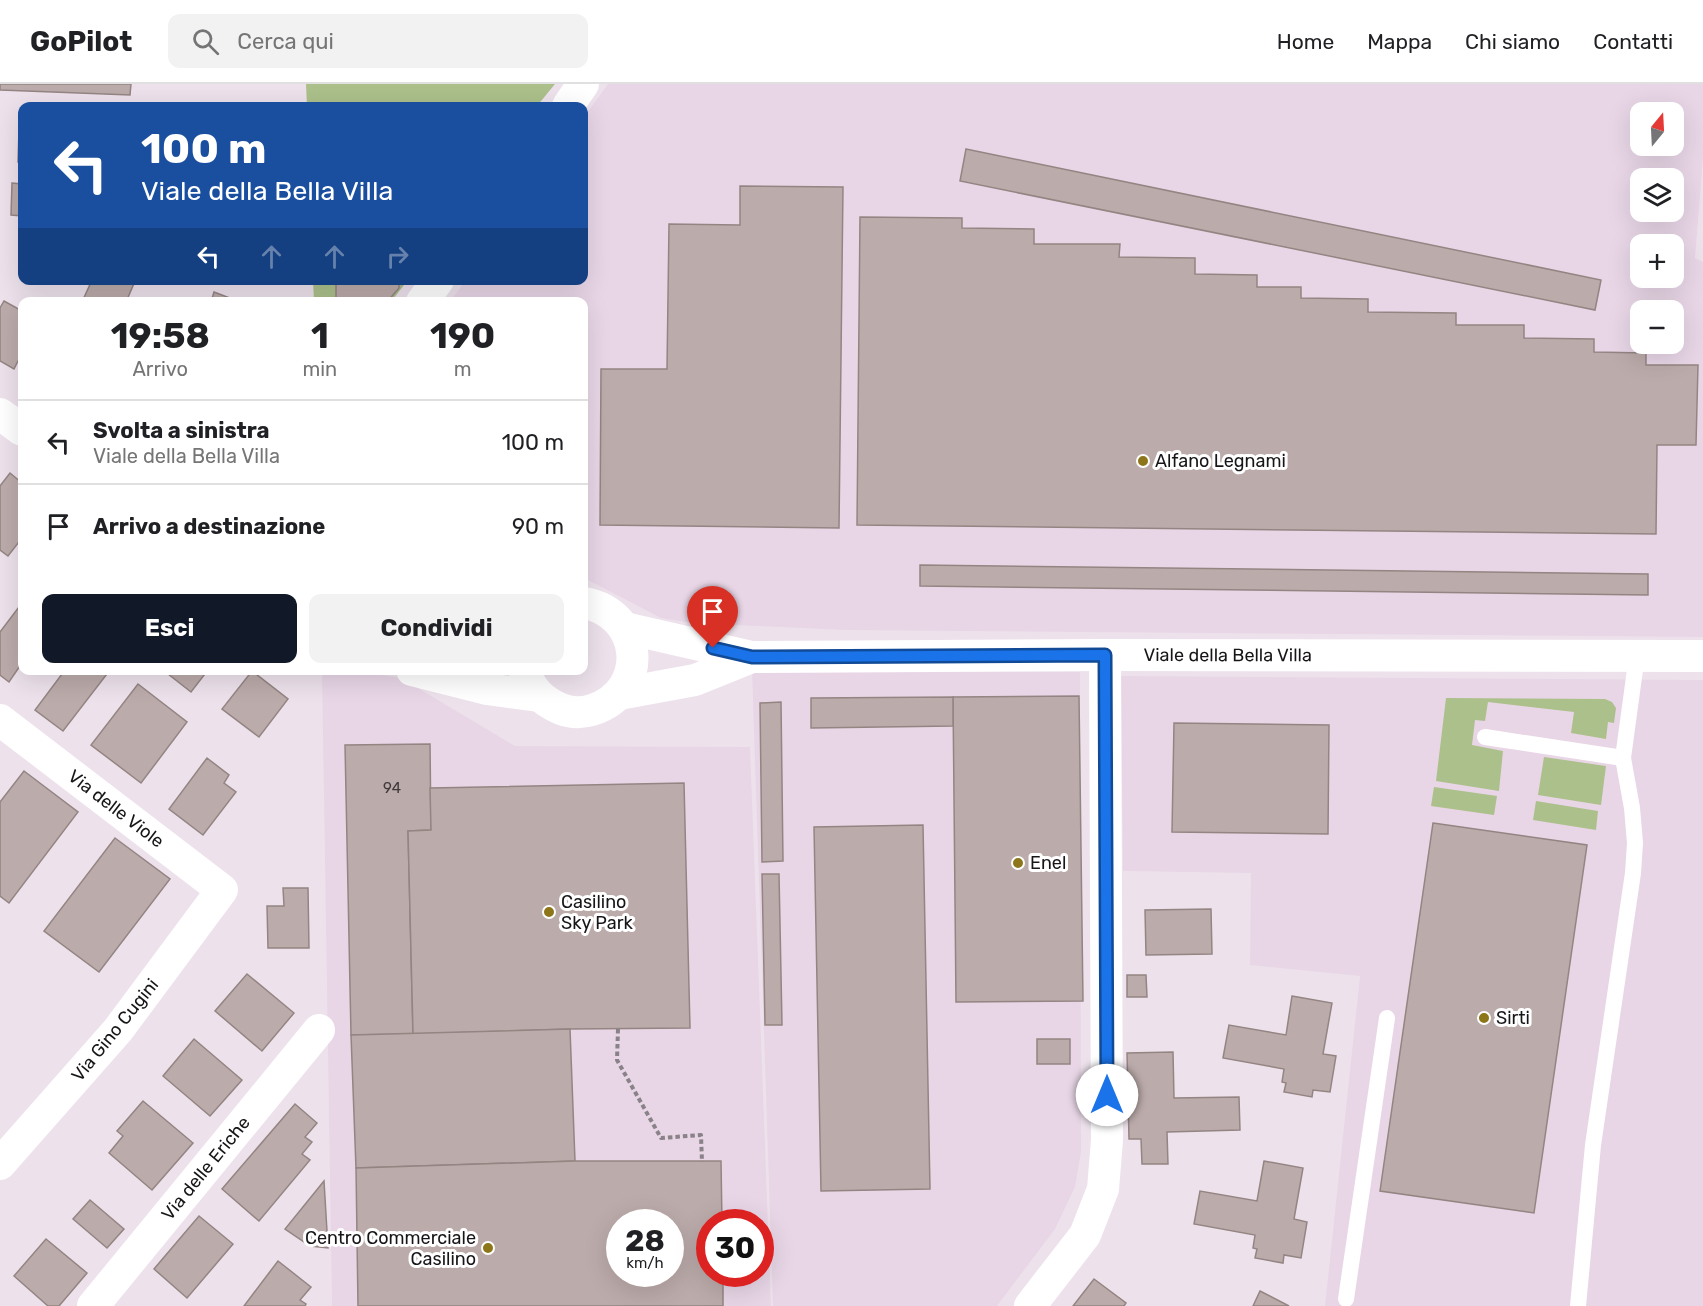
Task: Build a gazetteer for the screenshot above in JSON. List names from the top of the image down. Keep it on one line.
{"streets":{"street":["Viale della Bella Villa","Via delle Viole","Via Gino Cugini","Via delle Eriche"]},"crossings":[["Via delle Viole","Via Gino Cugini"]],"places":["Alfano Legnami","Enel","Casilino Sky Park","Sirti","Centro Commerciale Casilino"],"house_numbers":["94"],"north":"top","page":{"header":"GoPilot","search":"Cerca qui","nav":["Home","Mappa","Chi siamo","Contatti"],"map_buttons":["+","−"],"turn":["100 m","Viale della Bella Villa"],"eta":["19:58","Arrivo","1","min","190","m"],"list":[{"name":"Svolta a sinistra","note":"Viale della Bella Villa","value":"100 m"},{"name":"Arrivo a destinazione","value":"90 m"}],"buttons":["Esci","Condividi"],"speed":"28 km/h","limit":"30"}}
